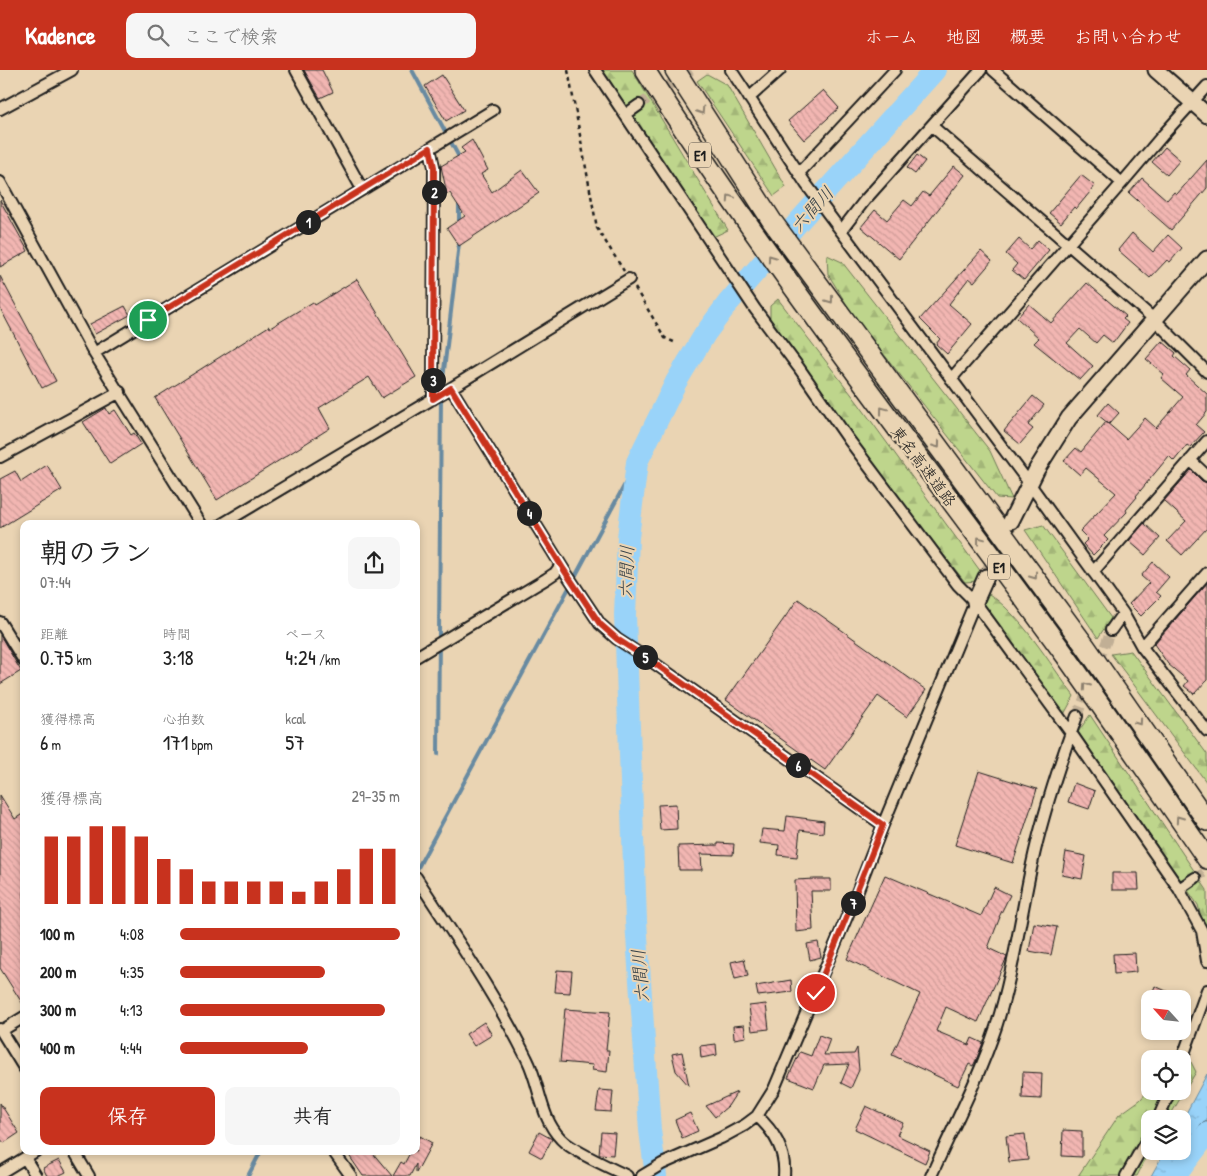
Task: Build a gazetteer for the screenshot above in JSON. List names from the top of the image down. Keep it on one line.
{"streets":{"highway":["E1","東名高速道路"]},"water":["六間川"],"north":"top left","page":{"header":"Kadence","search":"ここで検索","nav":["ホーム","地図","概要","お問い合わせ"],"pins":["2","1","3","4","5","6","7"],"heading":["朝のラン","07:44"],"stats":[["距離","0.75 km"],["時間","3:18"],["ペース","4:24 /km"],["獲得標高","6 m"],["心拍数","171 bpm"],["kcal","57"]],"chart":["獲得標高","29–35 m"],"list":[{"name":"100 m","note":"4:08"},{"name":"200 m","note":"4:35"},{"name":"300 m","note":"4:13"},{"name":"400 m","note":"4:44"}],"buttons":["保存","共有"]}}
